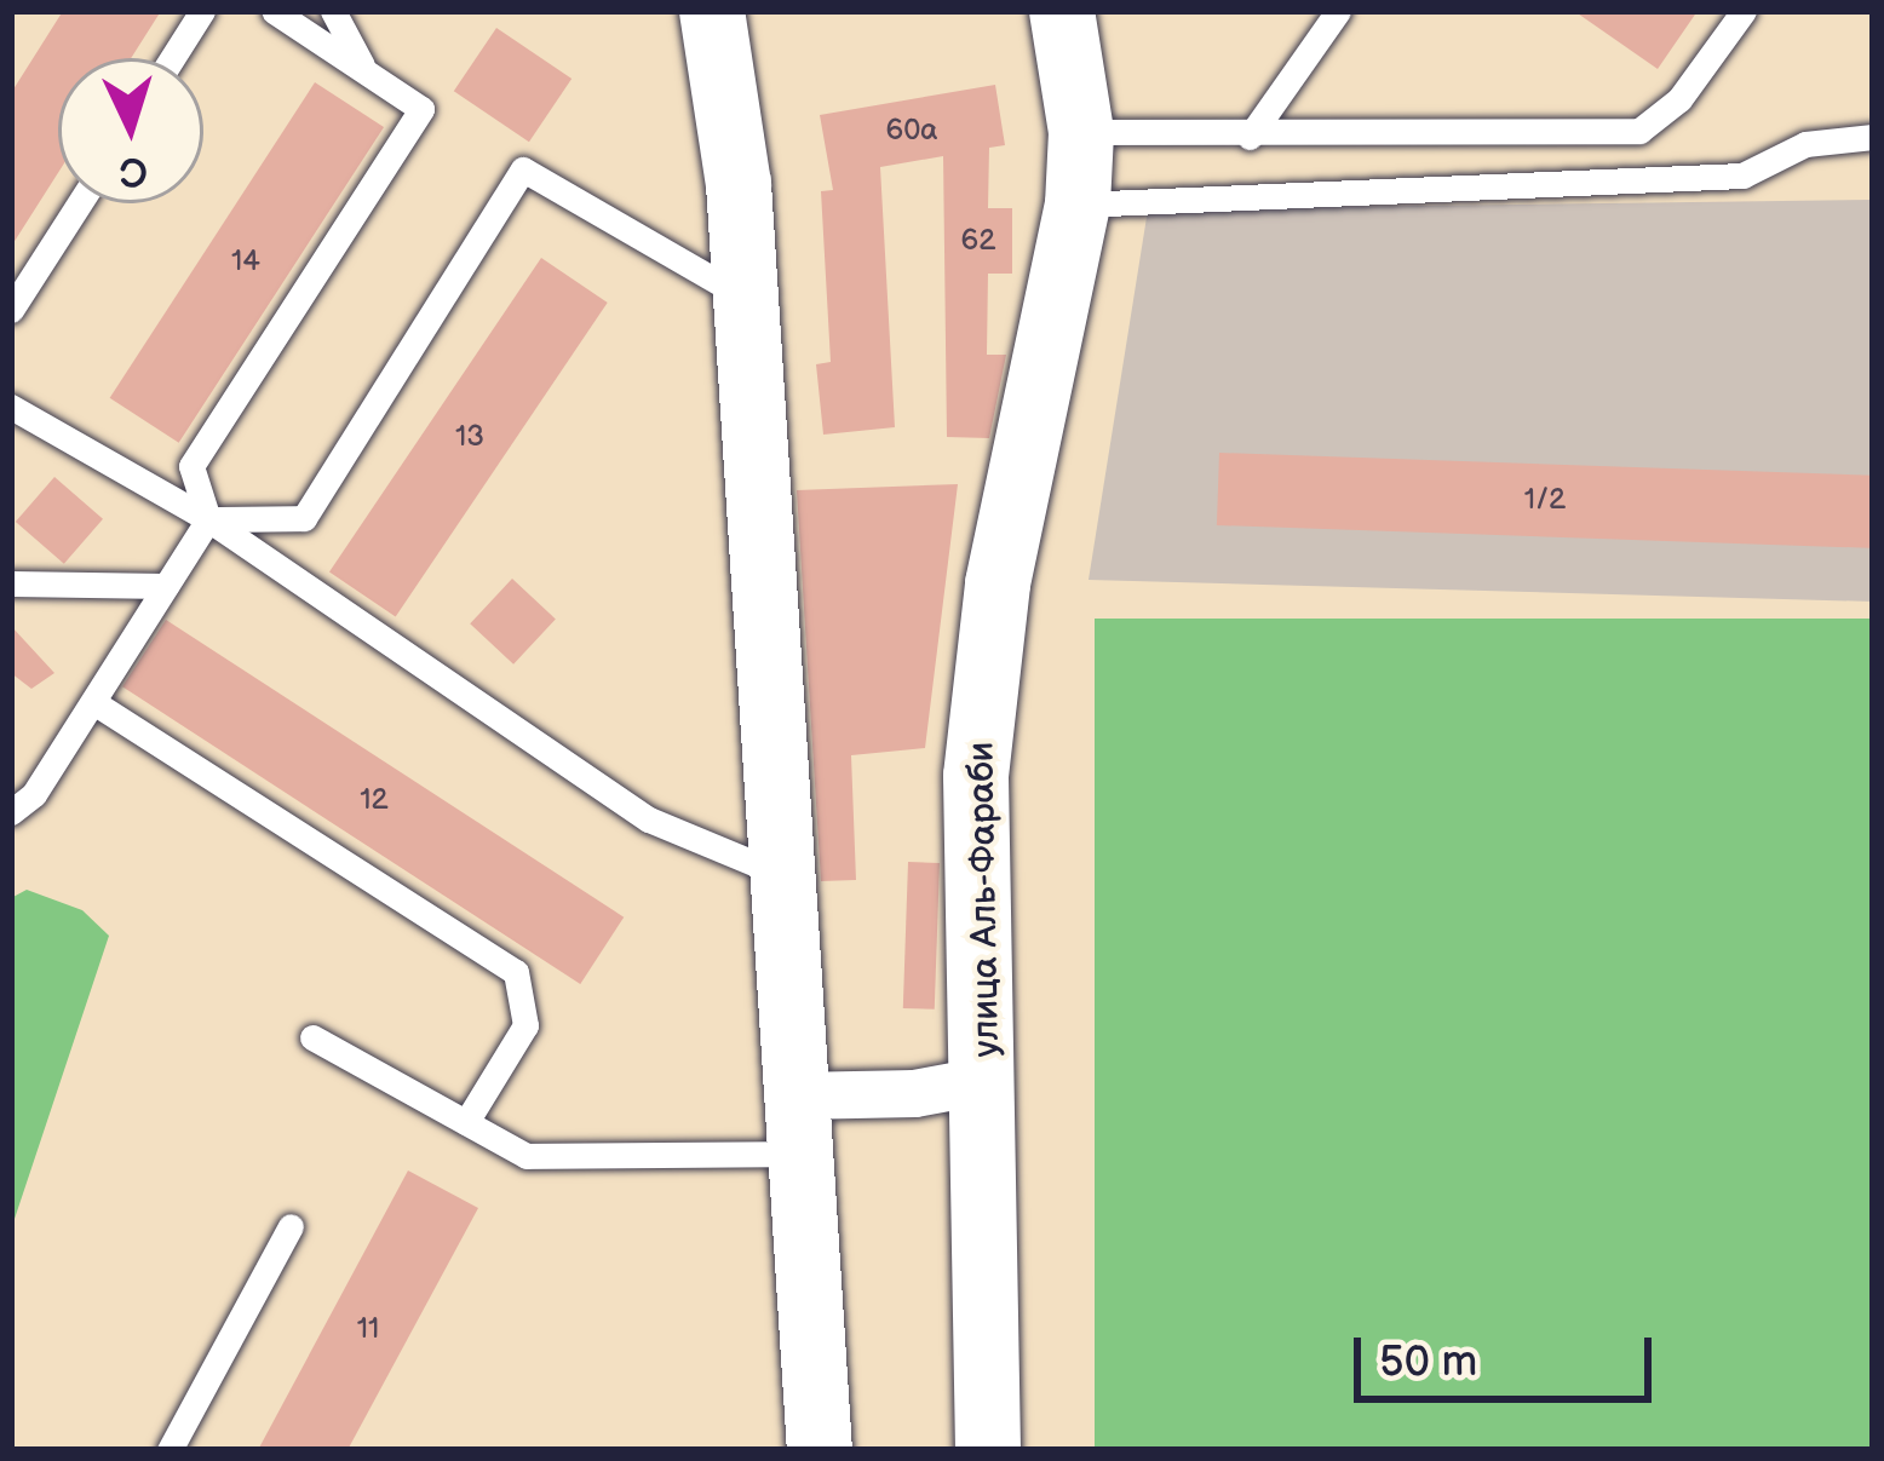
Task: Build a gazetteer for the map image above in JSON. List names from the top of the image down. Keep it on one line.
{"streets":{"main road":["улица Аль-Фараби"]},"house_numbers":["60а","62","14","13","1/2","12","11"],"scale_bar":"50 m","north":"bottom"}
